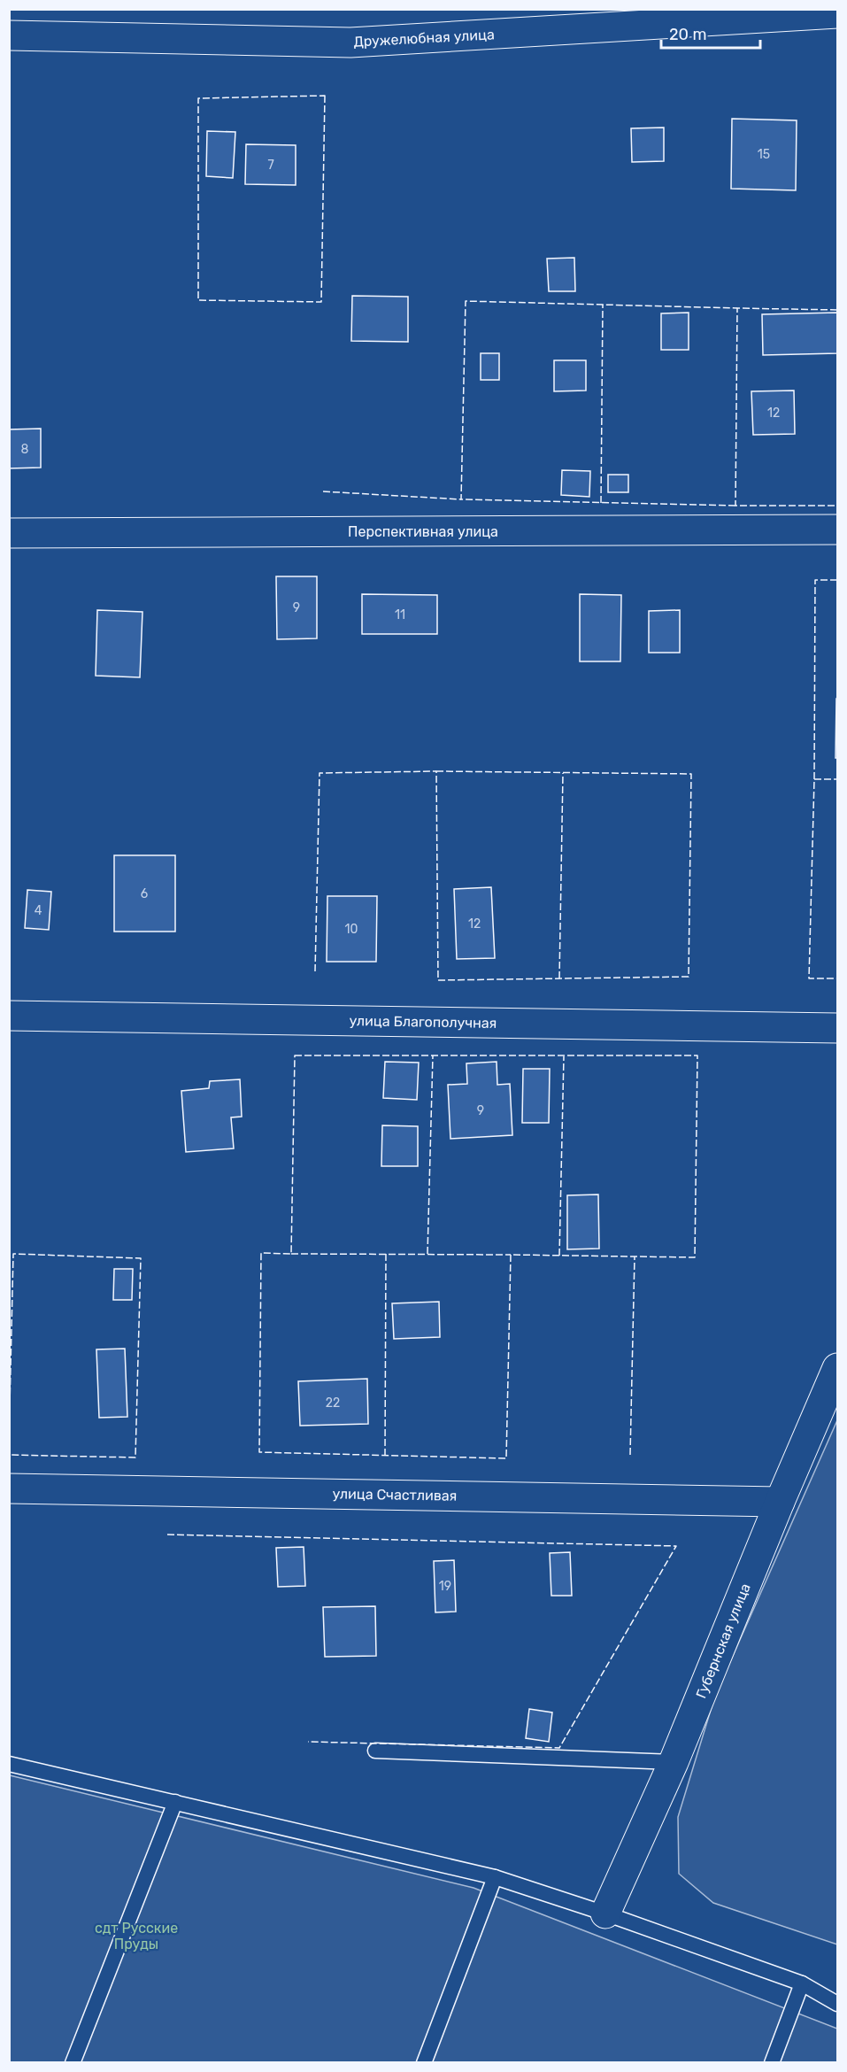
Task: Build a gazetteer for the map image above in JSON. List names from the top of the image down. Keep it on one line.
{"streets":{"street":["Дружелюбная улица","Перспективная улица","улица Благополучная","улица Счастливая","Губернская улица"]},"crossings":[["улица Счастливая","Губернская улица"]],"parks":["сдт Русские Пруды"],"house_numbers":["15","7","12","8","9","11","6","4","12","10","9","22","19"],"scale_bar":"20 m"}
